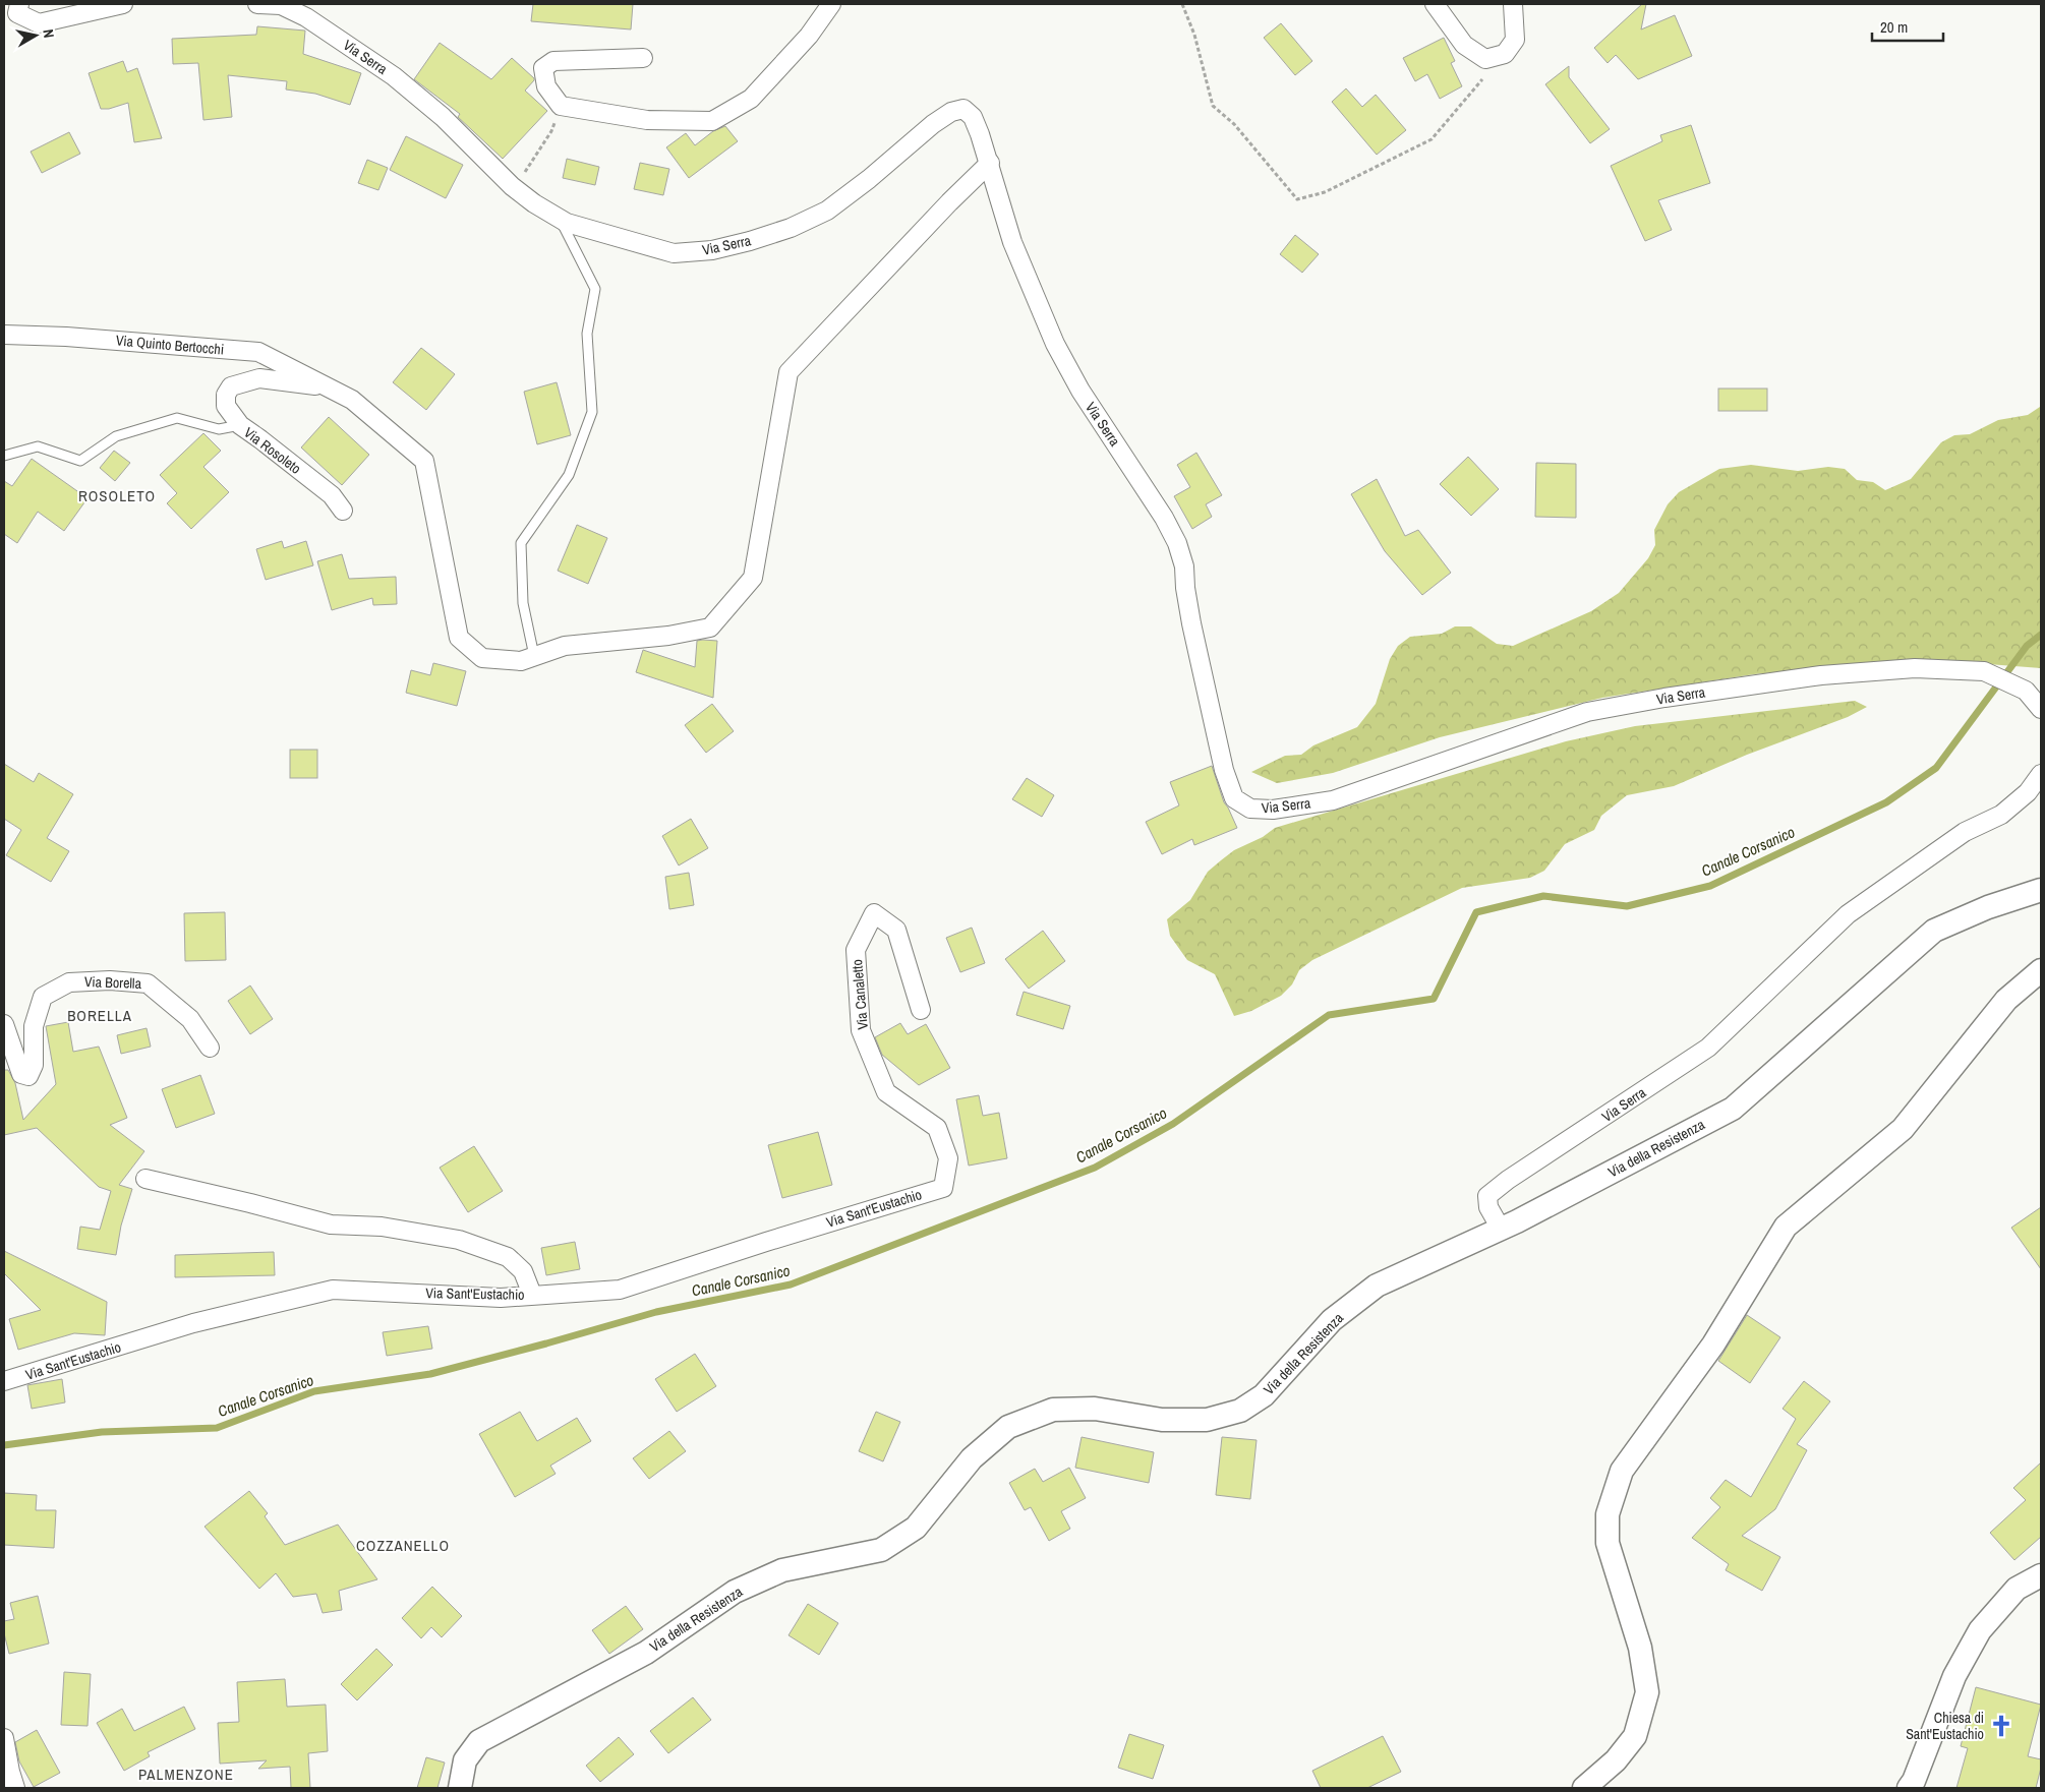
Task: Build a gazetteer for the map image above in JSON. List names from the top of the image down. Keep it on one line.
{"streets":{"street":["Via Serra","Via Quinto Bertocchi","Via Rosoleto","Via Borella","Via Canaletto","Via della Resistenza","Via Sant'Eustachio"]},"crossings":[["Via Serra","Via Quinto Bertocchi"],["Via Serra","Via della Resistenza"],["Via Quinto Bertocchi","Via Rosoleto"],["Via Canaletto","Via Sant'Eustachio"]],"districts":["ROSOLETO","BORELLA","COZZANELLO","PALMENZONE"],"water":["Canale Corsanico"],"places":{"church":["Chiesa di Sant'Eustachio"]},"scale_bar":"20 m","north":"right"}
